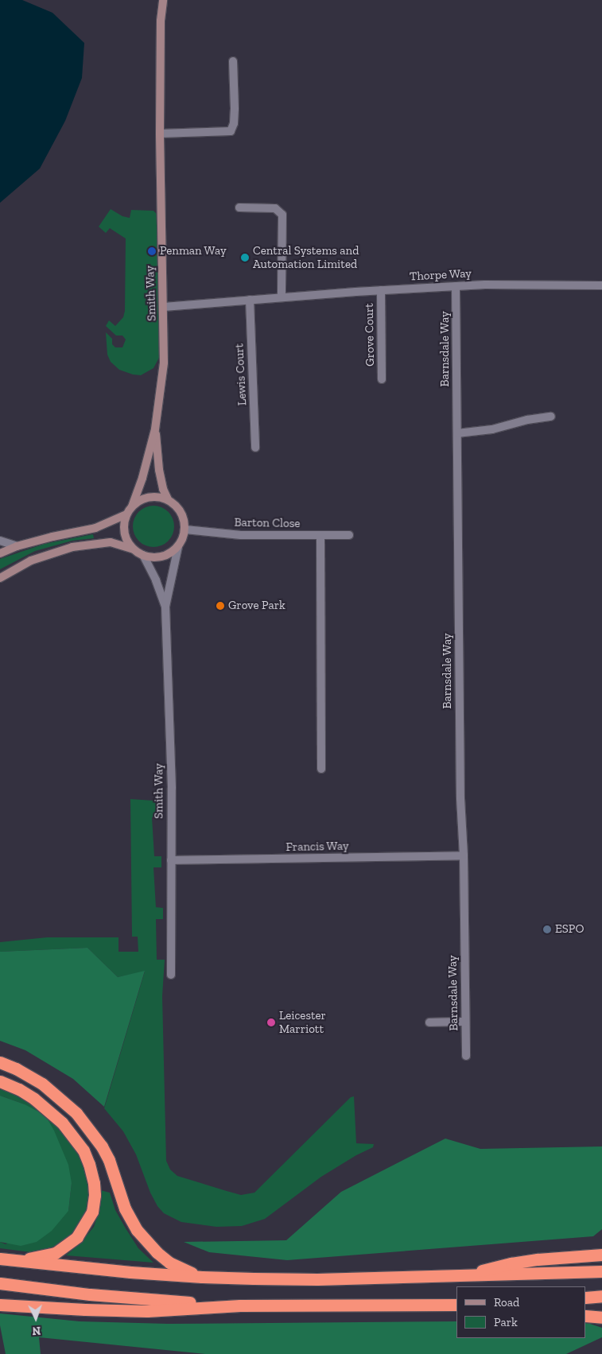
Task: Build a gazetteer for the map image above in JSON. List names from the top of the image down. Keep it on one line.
{"streets":{"street":["Thorpe Way","Smith Way","Grove Court","Barnsdale Way","Lewis Court","Barton Close","Francis Way"]},"crossings":[["Thorpe Way","Smith Way"],["Thorpe Way","Grove Court"],["Thorpe Way","Barnsdale Way"],["Thorpe Way","Lewis Court"],["Smith Way","Barton Close"],["Smith Way","Francis Way"],["Barnsdale Way","Francis Way"]],"places":["Penman Way","Central Systems and Automation Limited","Grove Park","ESPO","Leicester Marriott"],"legend":["Road","Park"],"north":"bottom"}
